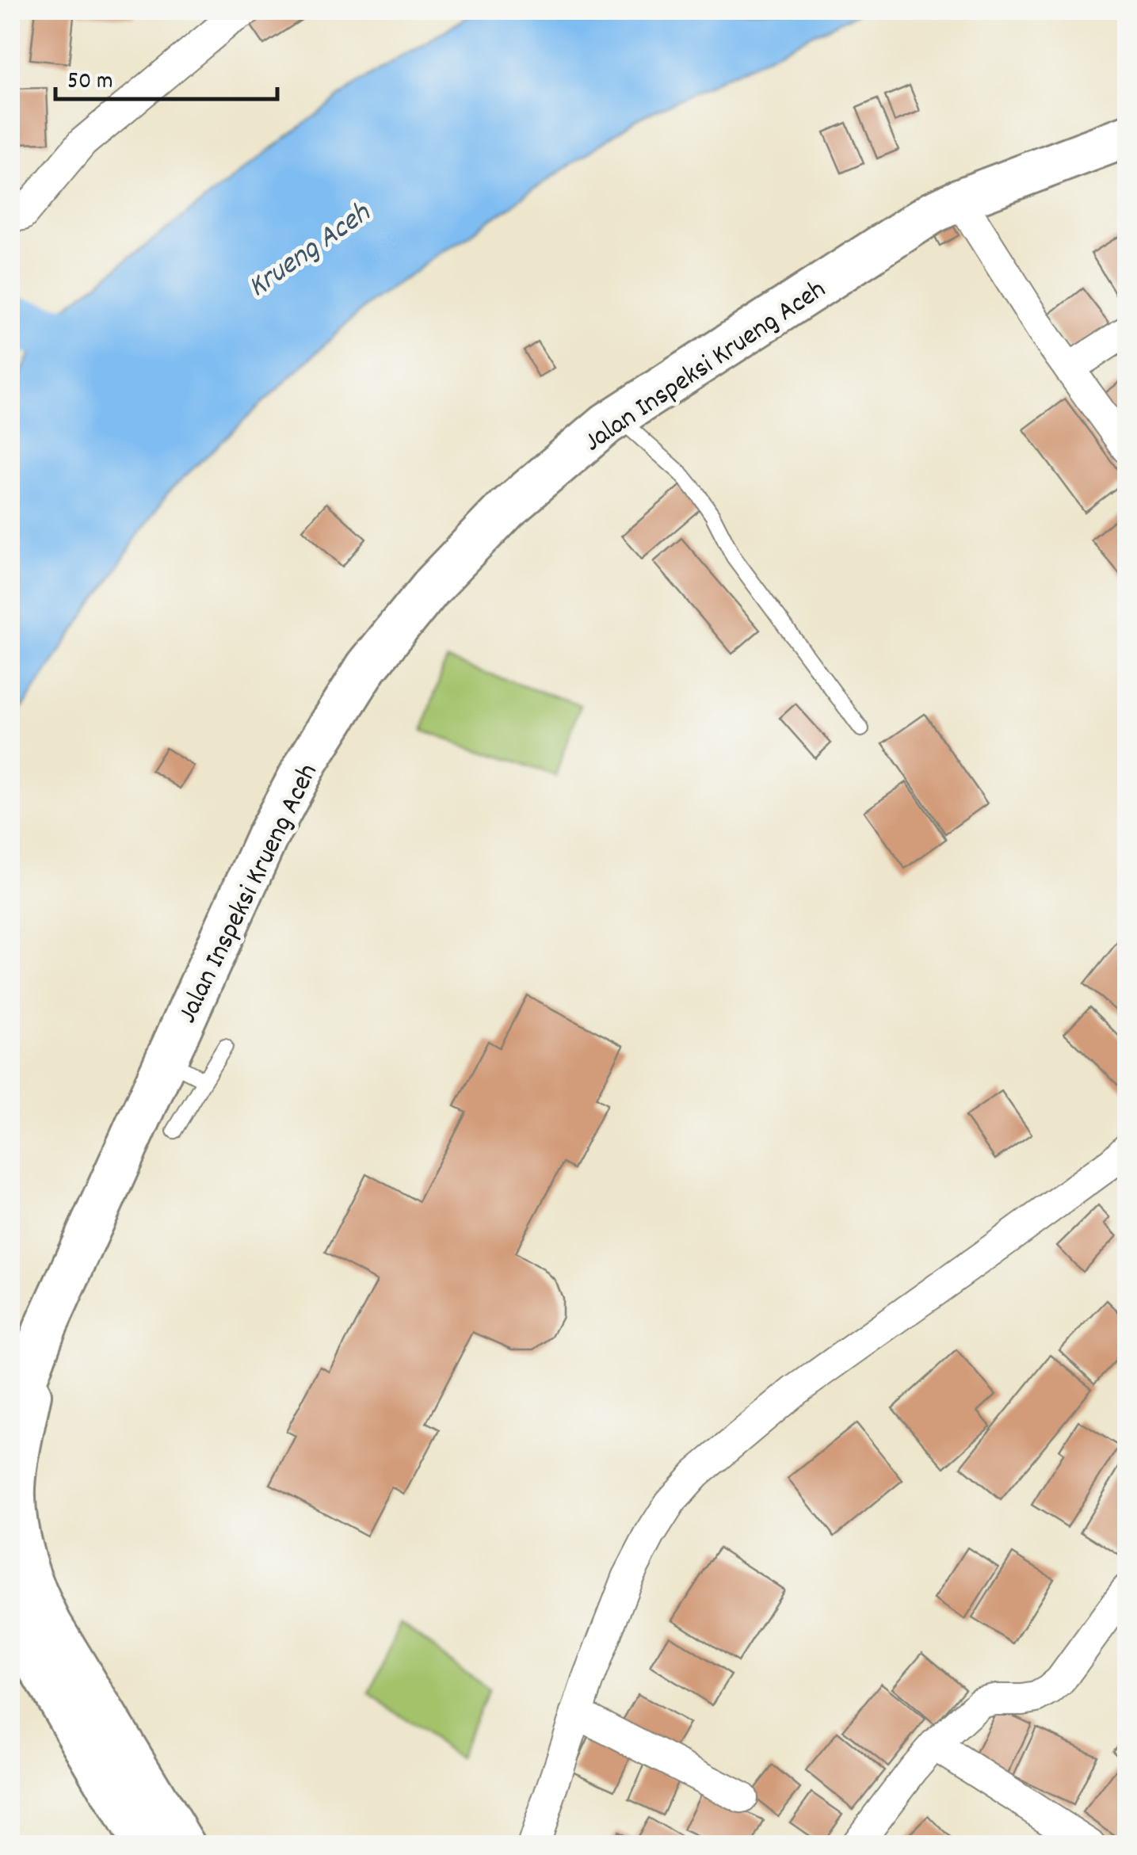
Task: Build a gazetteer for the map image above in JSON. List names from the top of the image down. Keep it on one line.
{"streets":{"street":["Jalan Inspeksi Krueng Aceh"]},"water":["Krueng Aceh"],"scale_bar":"50 m"}
